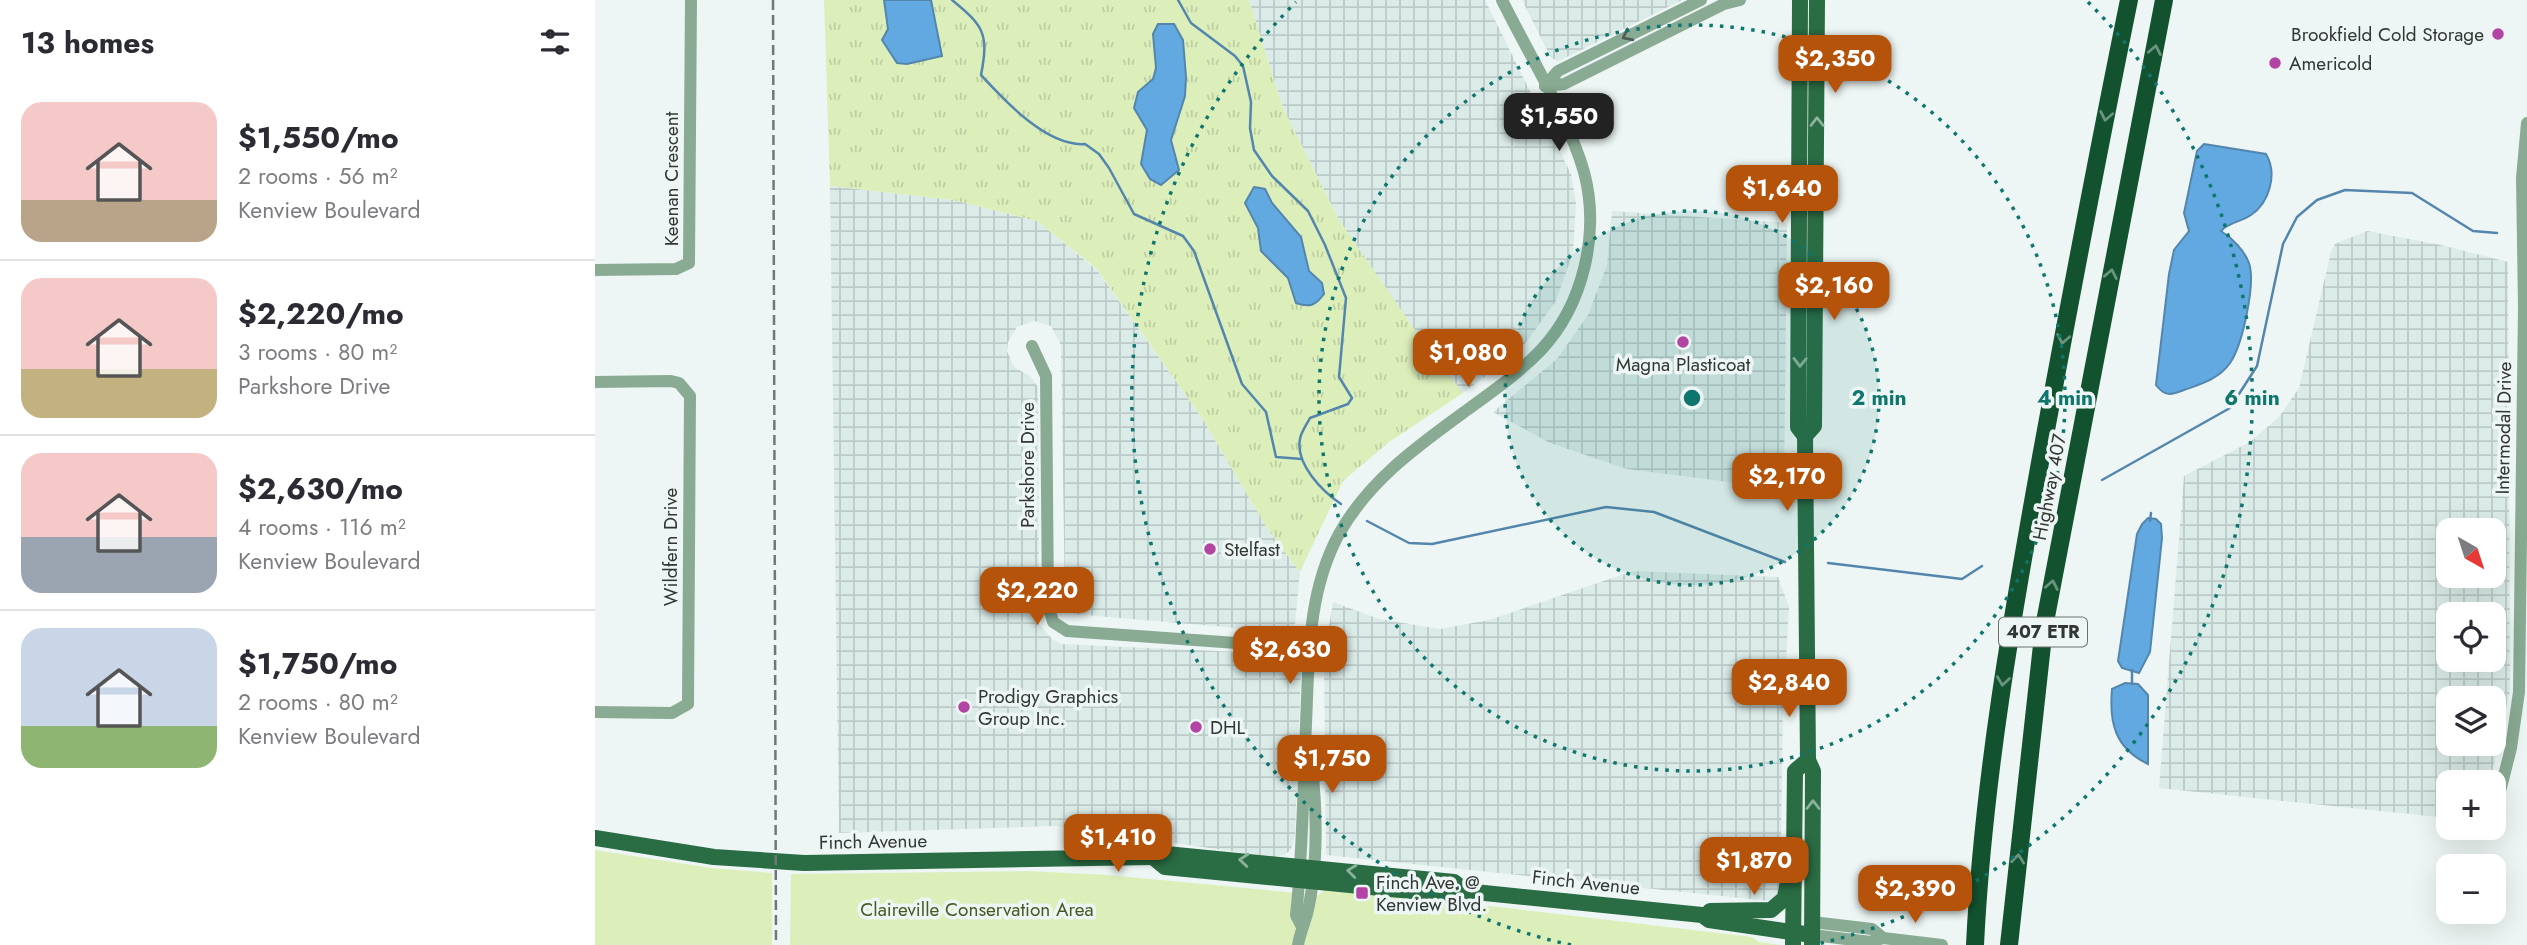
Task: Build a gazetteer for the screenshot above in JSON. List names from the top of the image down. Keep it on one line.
{"streets":{"highway":["Highway 407","407 ETR"],"main road":["Finch Avenue"],"street":["Keenan Crescent","Intermodal Drive","Parkshore Drive","Wildfern Drive"]},"parks":["Claireville Conservation Area"],"places":{"other":["Brookfield Cold Storage","Americold","Magna Plasticoat","Stelfast","Prodigy Graphics Group Inc.","DHL"],"transit":["Finch Ave. @ Kenview Blvd."]},"north":"bottom right","page":{"heading":"13 homes","price":["$2,350","$1,550","$1,640","$2,160","$1,080","$2,170","$2,220","$2,630","$2,840","$1,750","$1,410","$1,870","$2,390"],"list":[{"name":"$1,550/mo","note":"2 rooms · 56 m² · Kenview Boulevard"},{"name":"$2,220/mo","note":"3 rooms · 80 m² · Parkshore Drive"},{"name":"$2,630/mo","note":"4 rooms · 116 m² · Kenview Boulevard"},{"name":"$1,750/mo","note":"2 rooms · 80 m² · Kenview Boulevard"}],"map_buttons":["+","−"]},"rings":["2 min","4 min","6 min"]}
